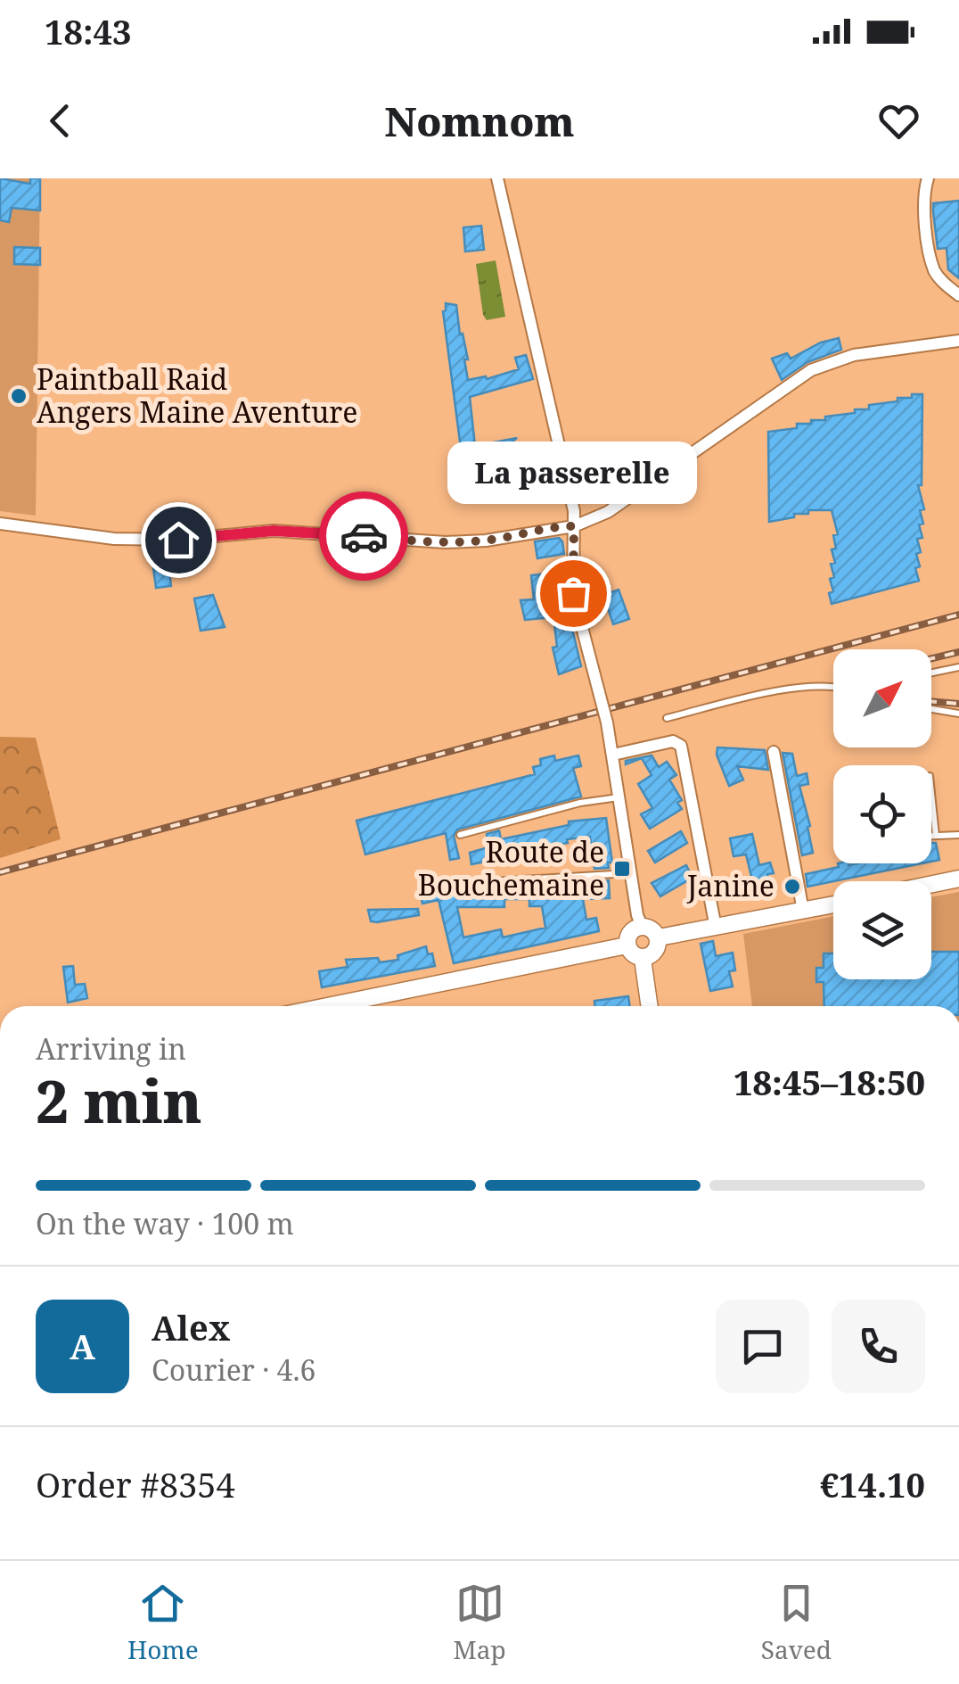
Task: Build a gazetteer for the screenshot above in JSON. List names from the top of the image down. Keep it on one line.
{"places":{"other":["Paintball Raid Angers Maine Aventure","La passerelle","Janine"],"transit":["Route de Bouchemaine"]},"north":"top right","page":{"status":"18:43","header":"Nomnom","bubble":"La passerelle","heading":["2 min","Arriving in","18:45–18:50"],"panel":["Alex","Courier · 4.6","Order #8354","€14.10"],"bar":"On the way · 100 m","round":"A","tabs":["Home","Map","Saved"]}}
